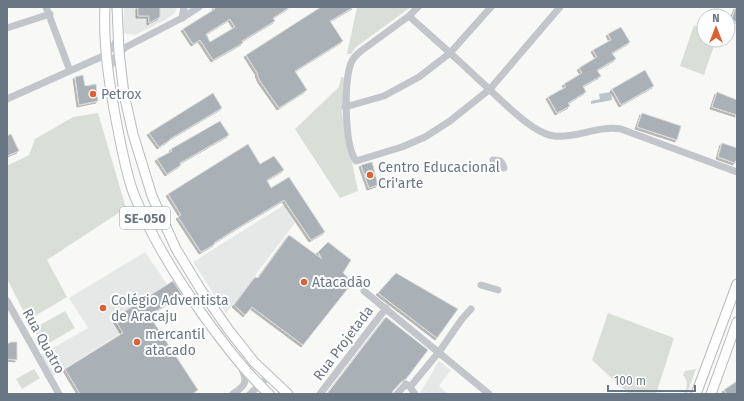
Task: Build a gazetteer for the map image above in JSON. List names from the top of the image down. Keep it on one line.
{"streets":{"main road":["SE-050"],"street":["Rua Quatro","Rua Projetada"]},"places":["Petrox","Centro Educacional Cri'arte","Atacadão","Colégio Adventista de Aracaju","mercantil atacado"],"scale_bar":"100 m","north":"top"}
